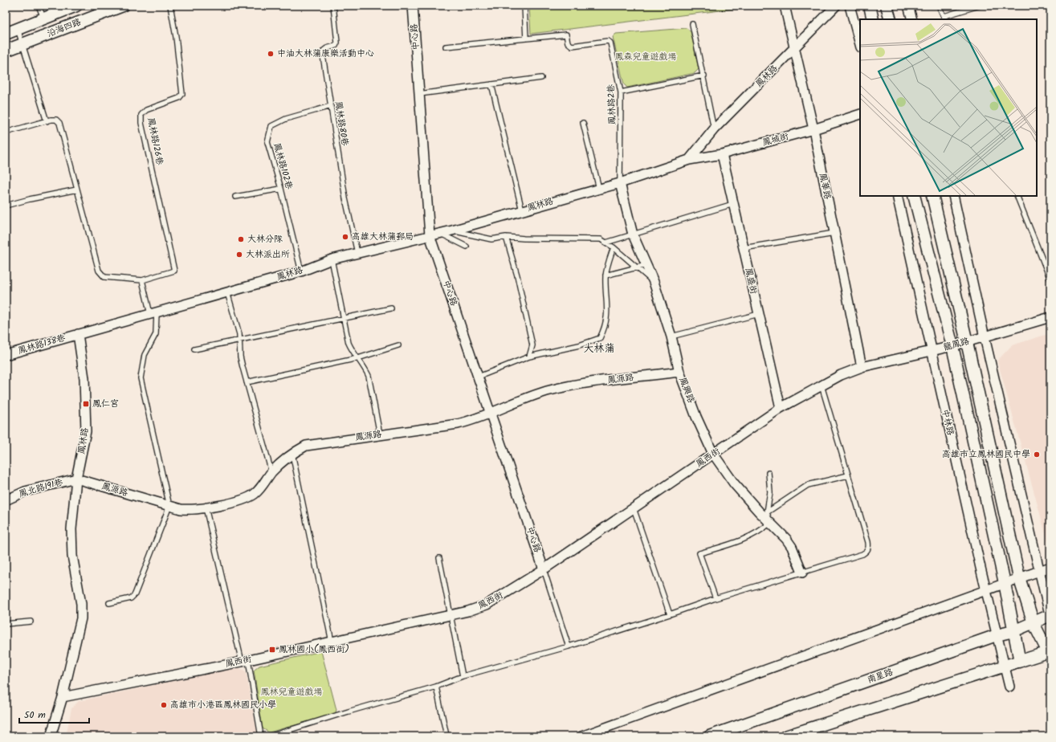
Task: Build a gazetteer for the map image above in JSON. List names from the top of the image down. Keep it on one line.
{"streets":{"street":["沿海四路","中心路","鳳林路","鳳城街","鳳華路","鳳盛街","鳳林路138巷","龍鳳路","鳳源路","鳳興路","中林路","鳳西街","鳳北路191巷","南星路"],"lane":["鳳林路2巷","鳳林路80巷","鳳林路126巷","鳳林路102巷"]},"crossings":[["中心路","鳳林路"],["中心路","鳳源路"],["中心路","鳳西街"],["鳳林路","鳳林路2巷"],["鳳林路","鳳林路80巷"],["鳳林路","鳳城街"],["鳳林路","鳳林路102巷"],["鳳林路","鳳華路"],["鳳林路","鳳林路138巷"],["鳳林路","鳳源路"],["鳳林路","鳳興路"],["鳳林路","鳳西街"],["鳳林路","鳳北路191巷"],["鳳林路2巷","鳳興路"],["鳳林路80巷","鳳林路102巷"],["鳳城街","鳳華路"],["鳳城街","鳳盛街"],["鳳華路","龍鳳路"],["鳳華路","鳳西街"],["鳳盛街","鳳西街"],["龍鳳路","中林路"],["龍鳳路","鳳西街"],["鳳源路","鳳興路"],["鳳源路","鳳北路191巷"],["鳳興路","鳳西街"],["中林路","南星路"]],"districts":["大林蒲"],"parks":["鳳森兒童遊戲場","鳳林兒童遊戲場"],"places":{"other":["中油大林蒲康樂活動中心","高雄大林蒲郵局","大林分隊","大林派出所","高雄市立鳳林國民中學","高雄市小港區鳳林國民小學"],"transit":["鳳仁宮","鳳林國小(鳳西街)"]},"scale_bar":"50 m"}
